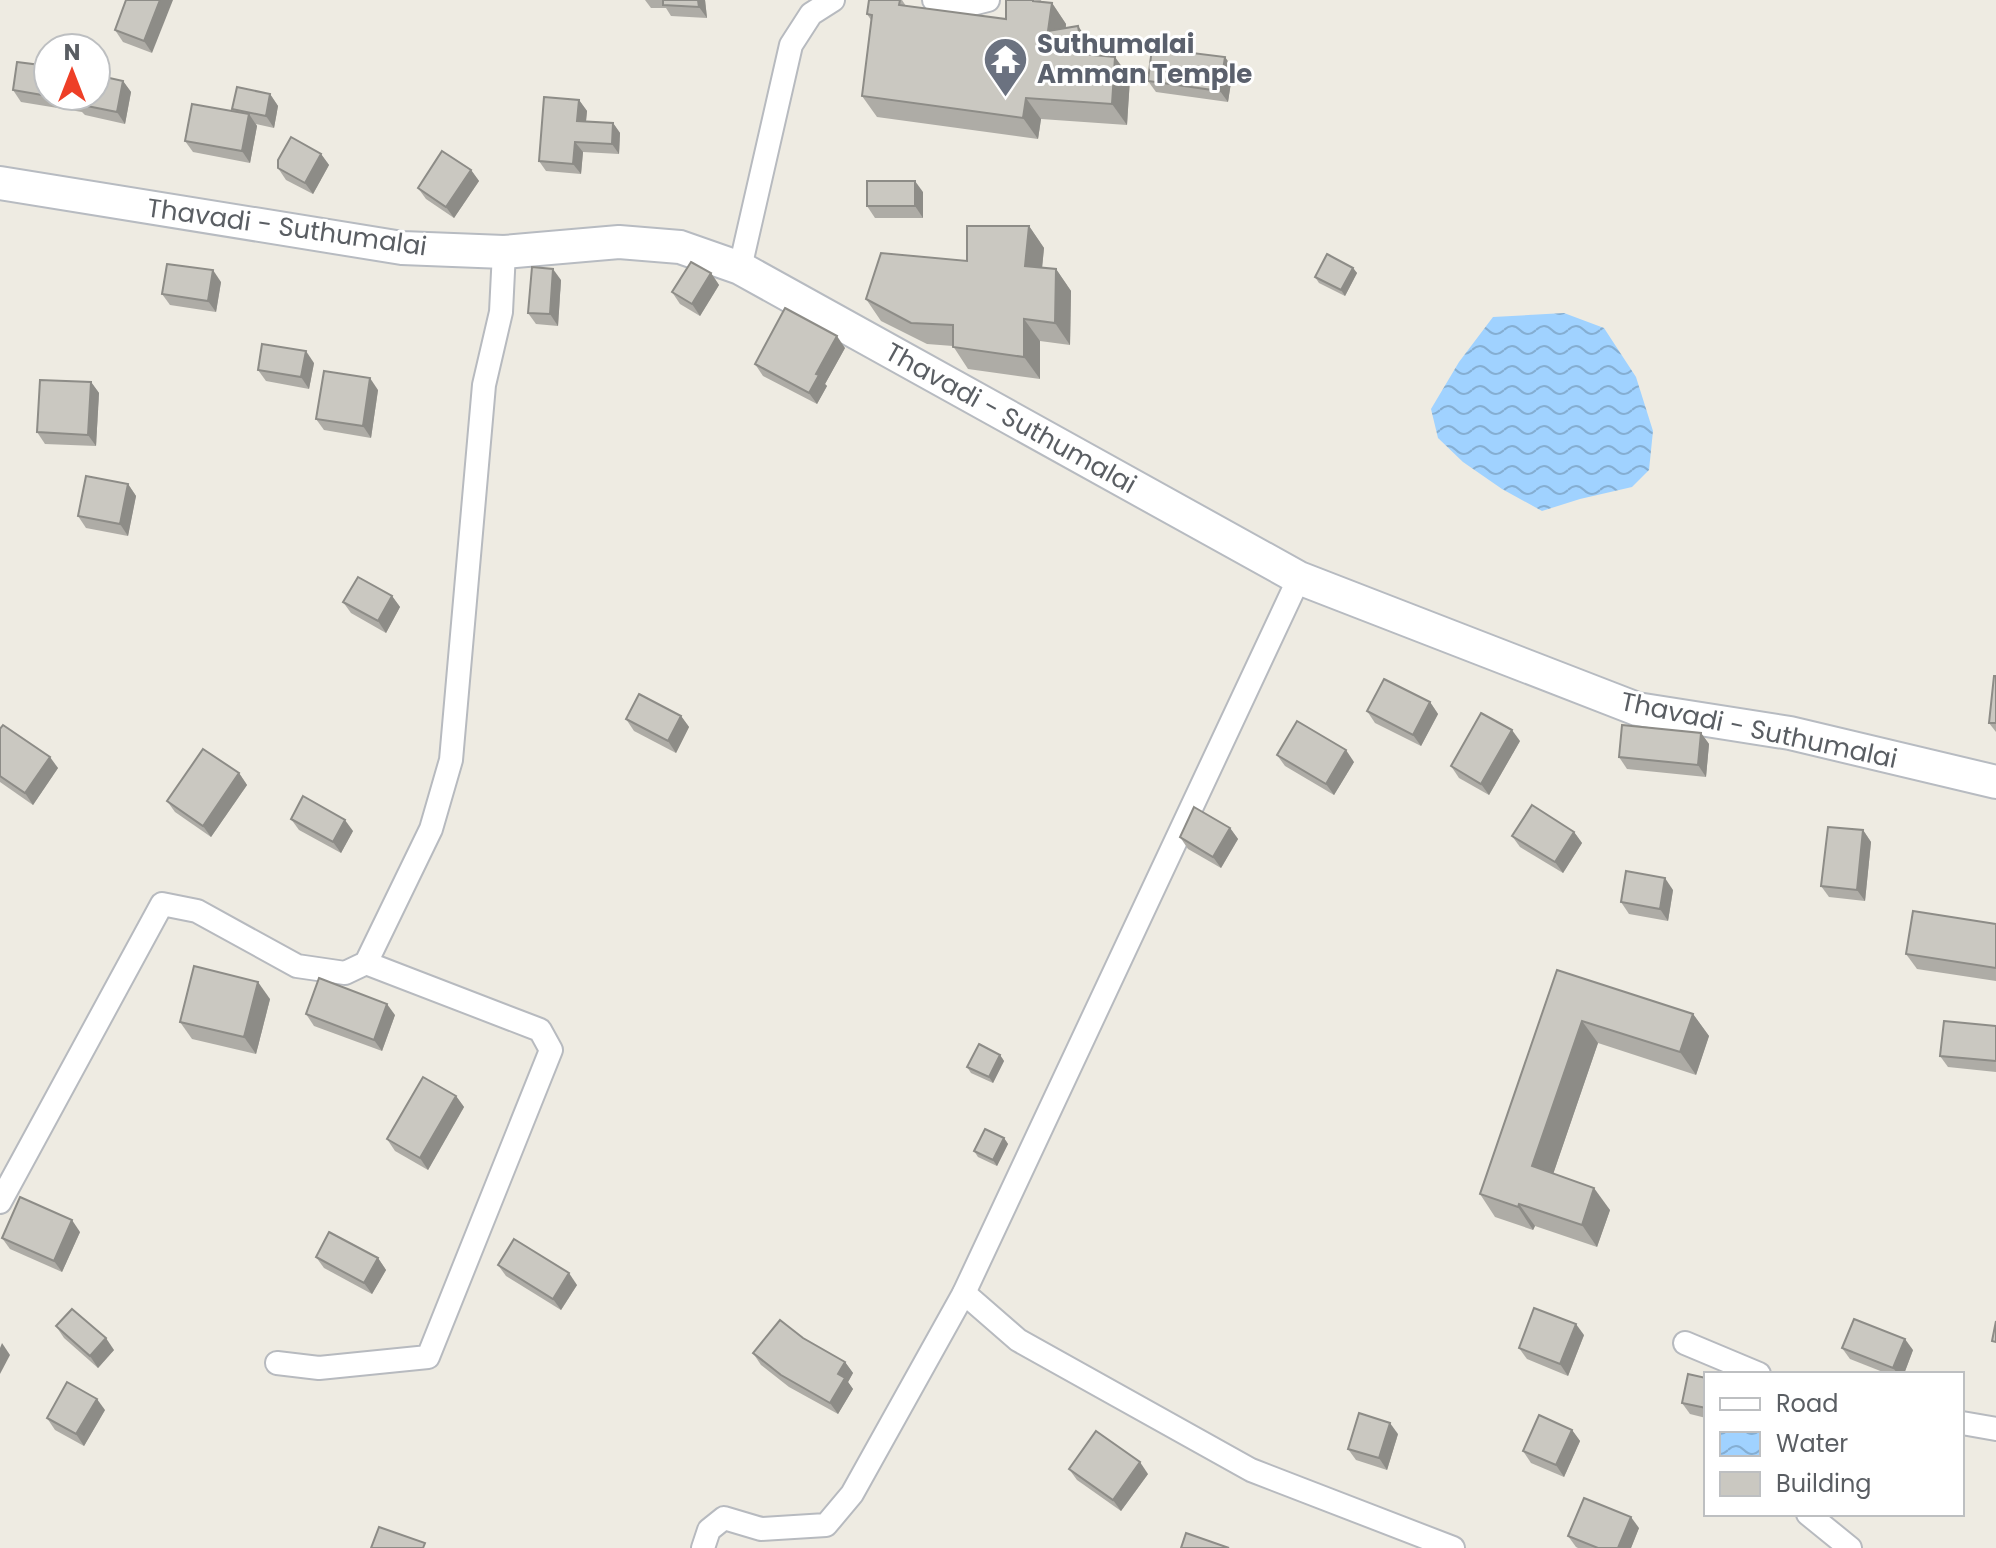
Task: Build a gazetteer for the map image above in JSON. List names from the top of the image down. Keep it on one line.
{"streets":{"main road":["Thavadi - Suthumalai"]},"places":{"temple":["Suthumalai Amman Temple"]},"legend":["Road","Water","Building"],"north":"top"}
